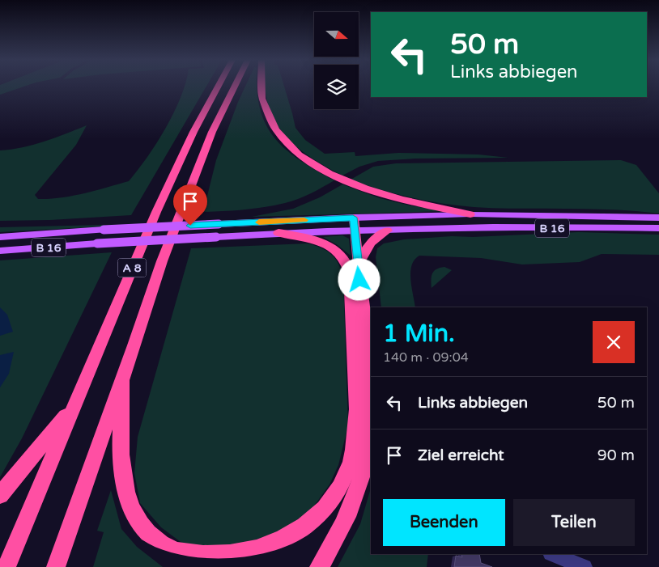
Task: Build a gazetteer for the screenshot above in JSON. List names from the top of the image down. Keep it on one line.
{"streets":{"highway":["A 8"],"main road":["B 16"]},"north":"right","page":{"turn":["50 m","Links abbiegen"],"heading":["1 Min.","140 m · 09:04"],"list":[{"name":"Links abbiegen","value":"50 m"},{"name":"Ziel erreicht","value":"90 m"}],"buttons":["Beenden","Teilen"]}}
